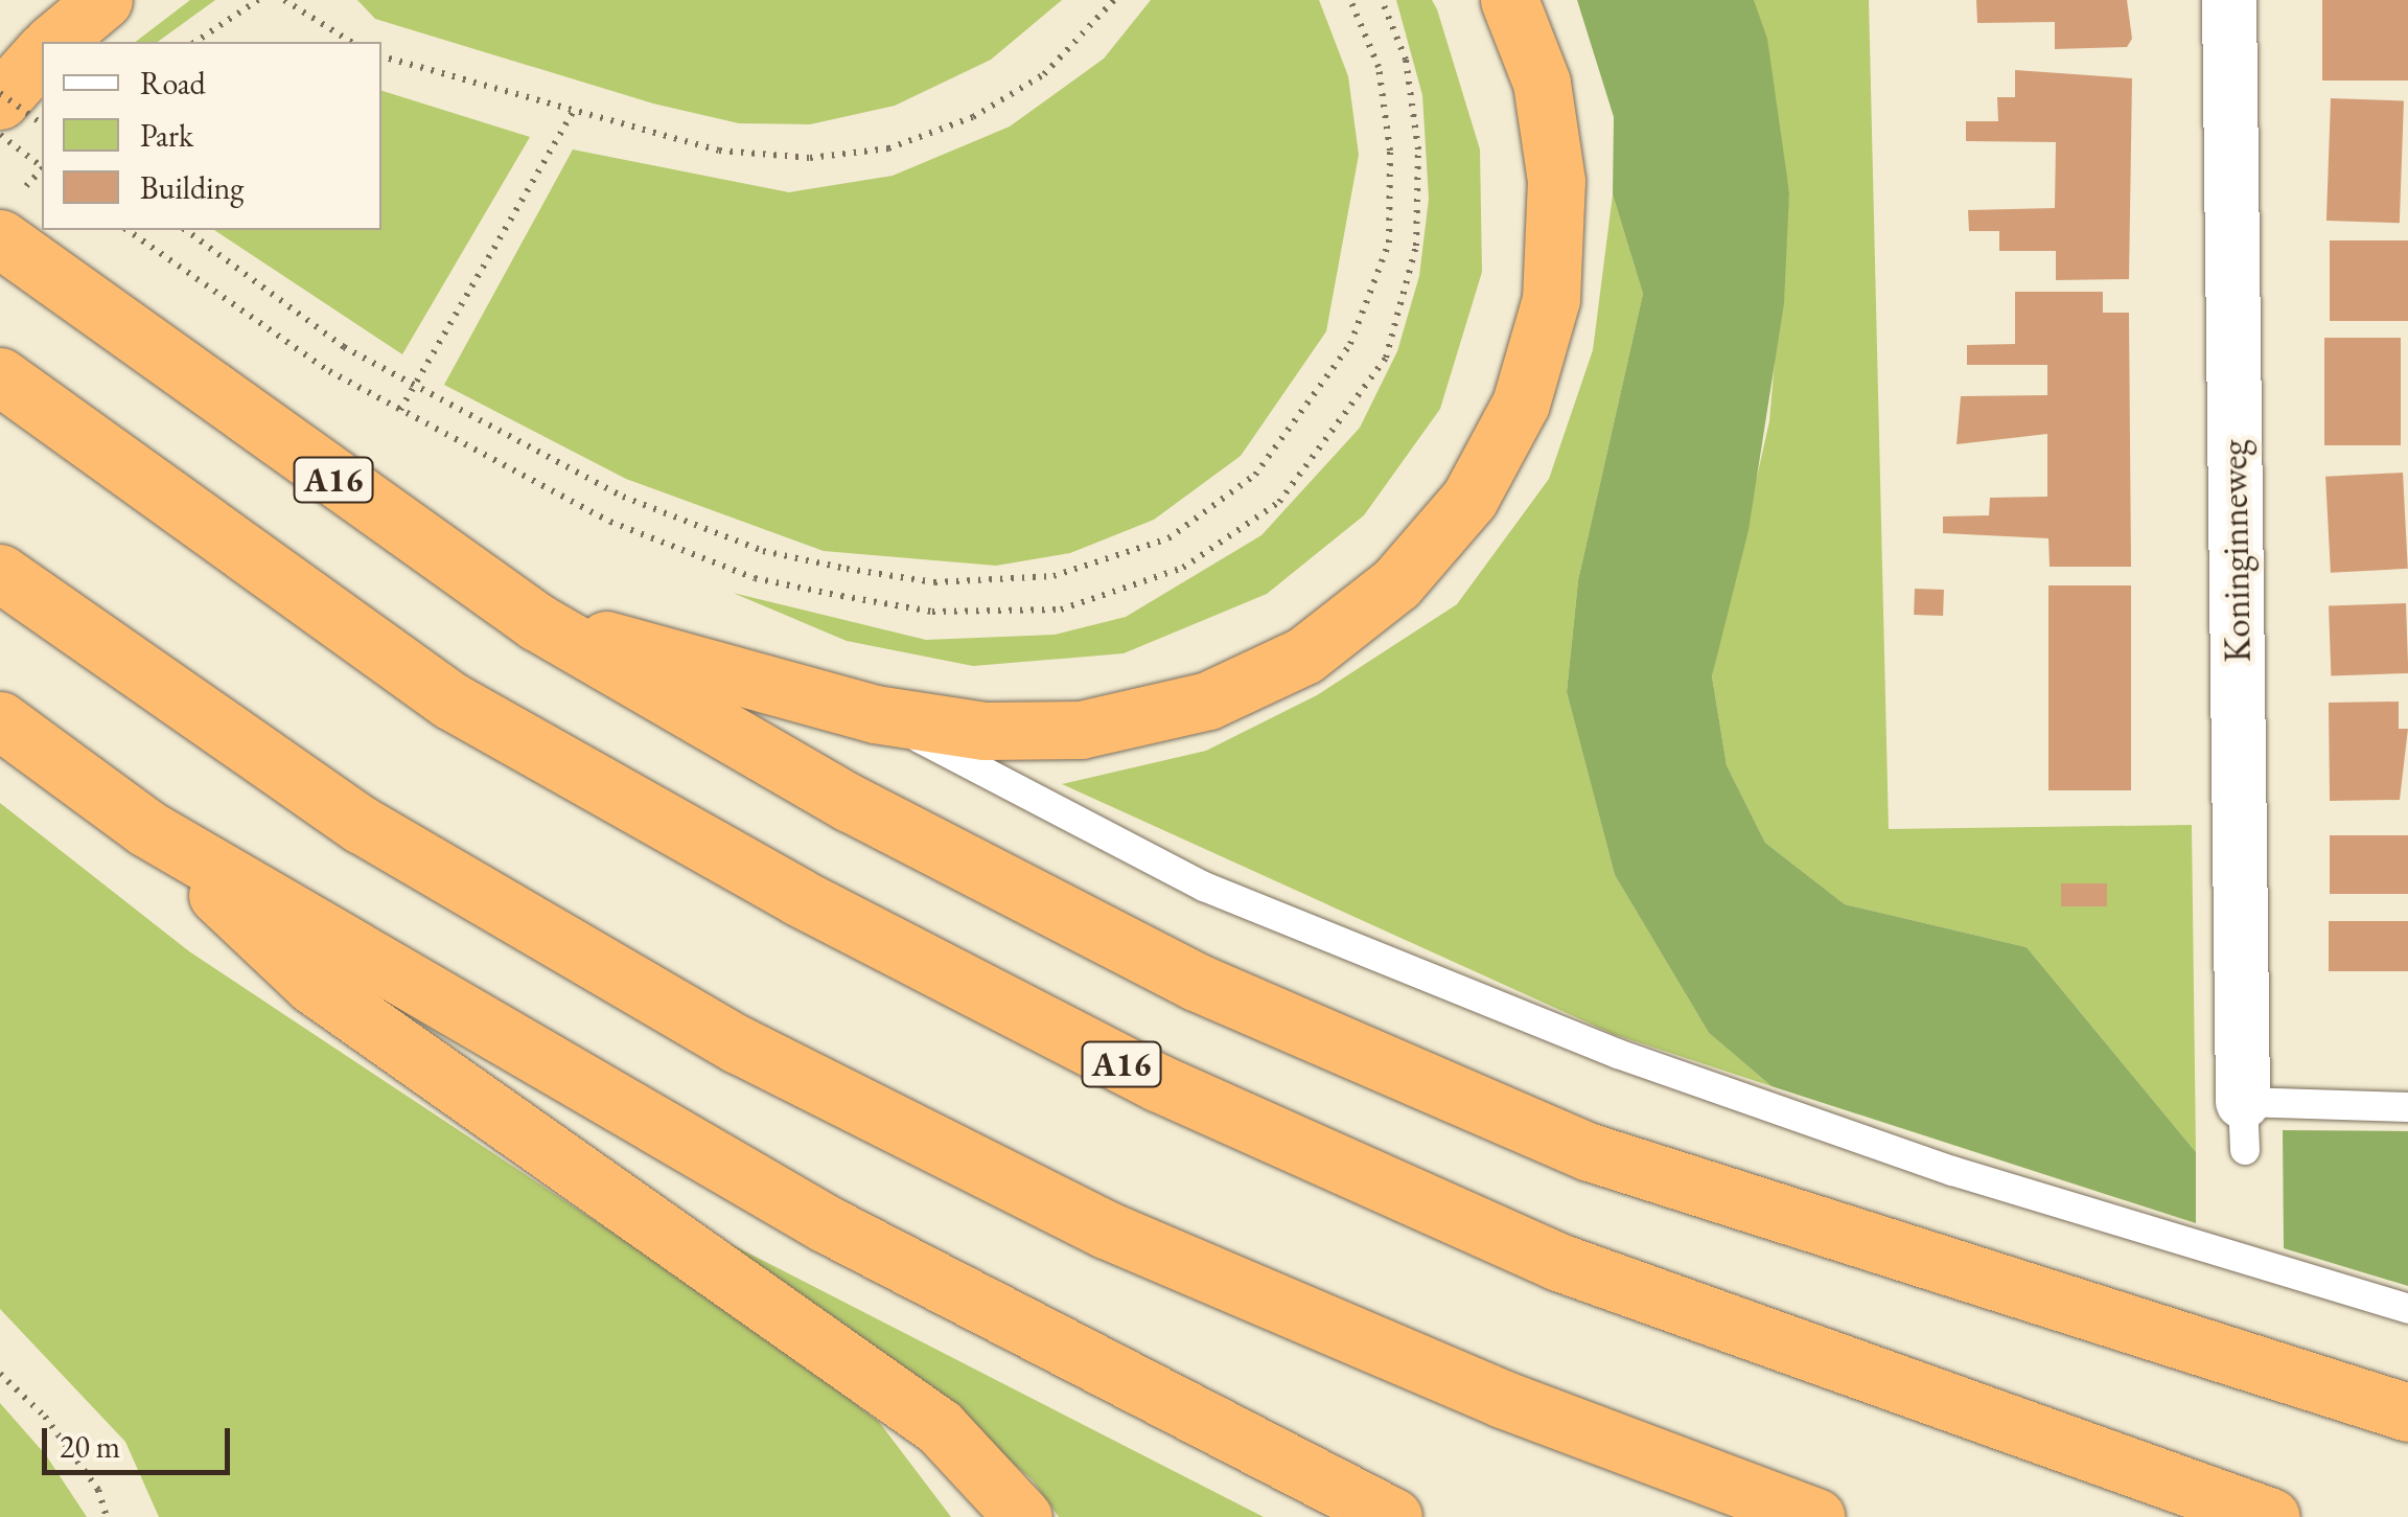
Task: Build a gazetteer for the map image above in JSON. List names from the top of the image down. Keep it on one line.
{"streets":{"highway":["A16"],"street":["Koninginneweg"]},"legend":["Road","Park","Building"],"scale_bar":"20 m"}
